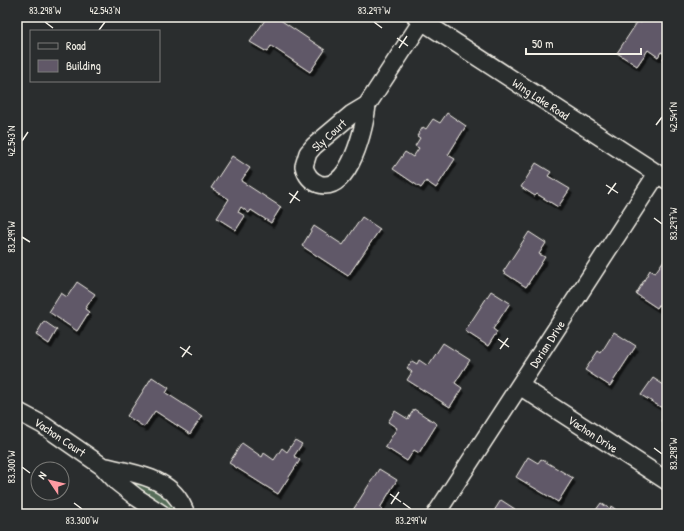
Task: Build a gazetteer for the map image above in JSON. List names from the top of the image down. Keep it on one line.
{"streets":{"street":["Wing Lake Road","Sly Court","Dorian Drive","Vachon Drive","Vachon Court"]},"crossings":[["Wing Lake Road","Sly Court"],["Wing Lake Road","Dorian Drive"],["Dorian Drive","Vachon Drive"]],"legend":["Road","Building"],"scale_bar":"50 m","north":"top left","coordinates":["83.298°W","42.543°N","83.297°W","42.541°N","83.299°W","83.300°W"]}
